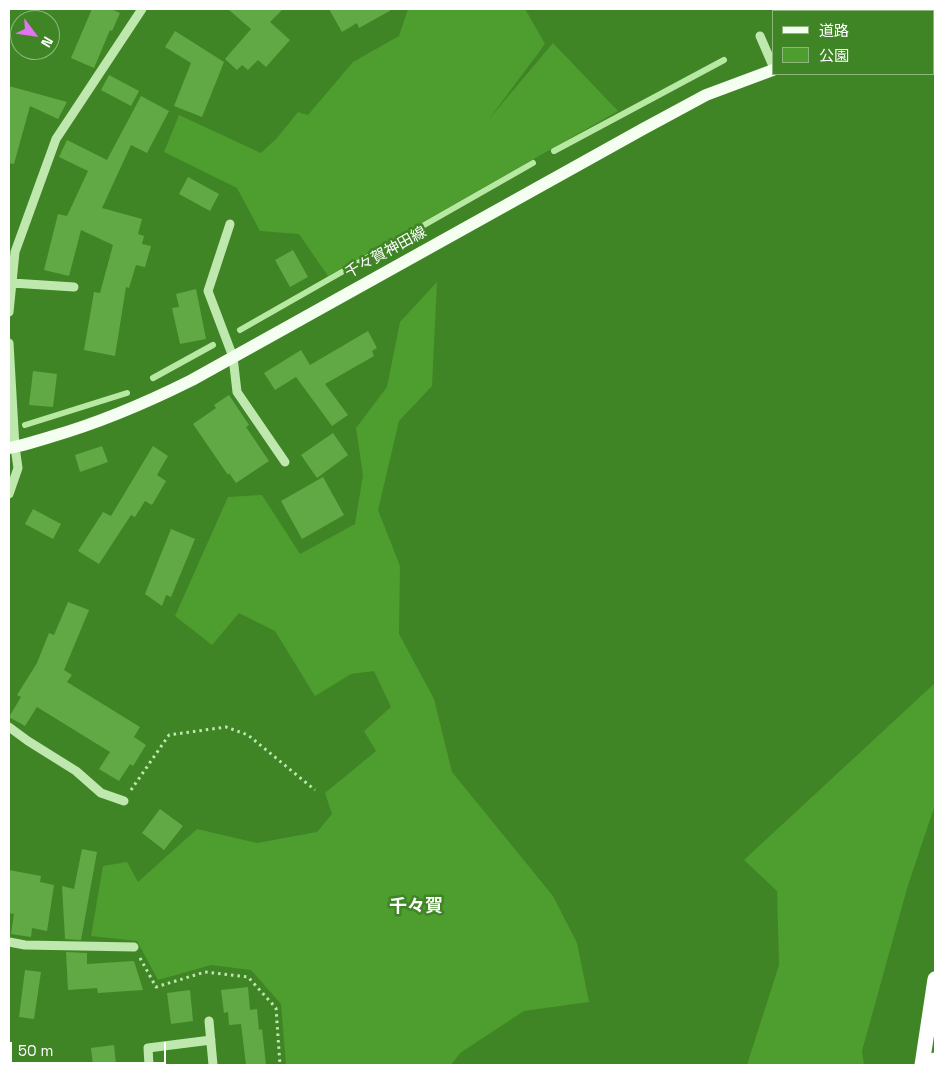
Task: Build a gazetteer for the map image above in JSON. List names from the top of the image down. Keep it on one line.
{"streets":{"main road":["千々賀神田線"]},"districts":["千々賀"],"legend":["道路","公園"],"scale_bar":"50 m","north":"bottom right"}
